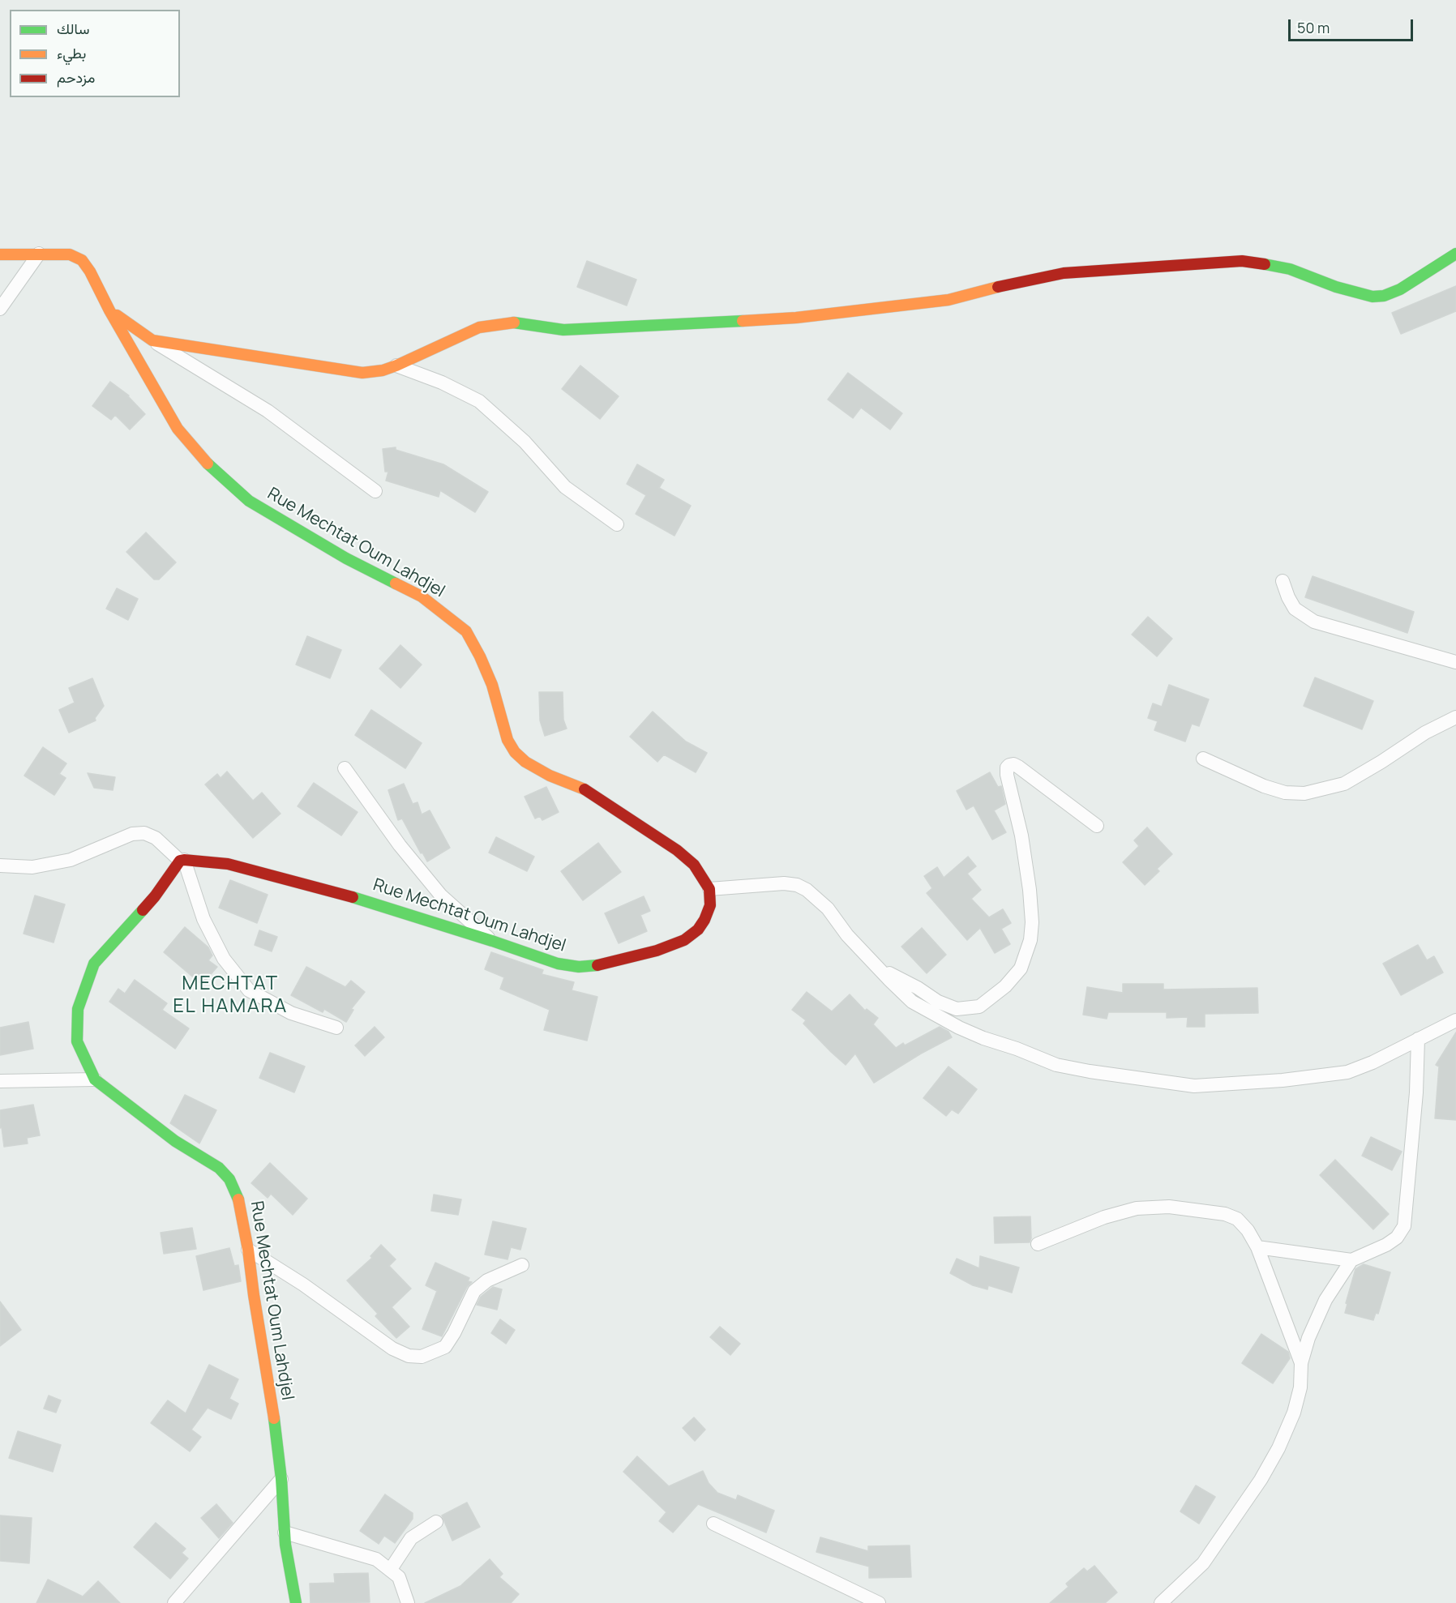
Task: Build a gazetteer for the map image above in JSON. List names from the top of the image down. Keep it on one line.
{"streets":{"street":["Rue Mechtat Oum Lahdjel"]},"districts":["MECHTAT EL HAMARA"],"legend":["سالك","بطيء","مزدحم"],"scale_bar":"50 m"}
